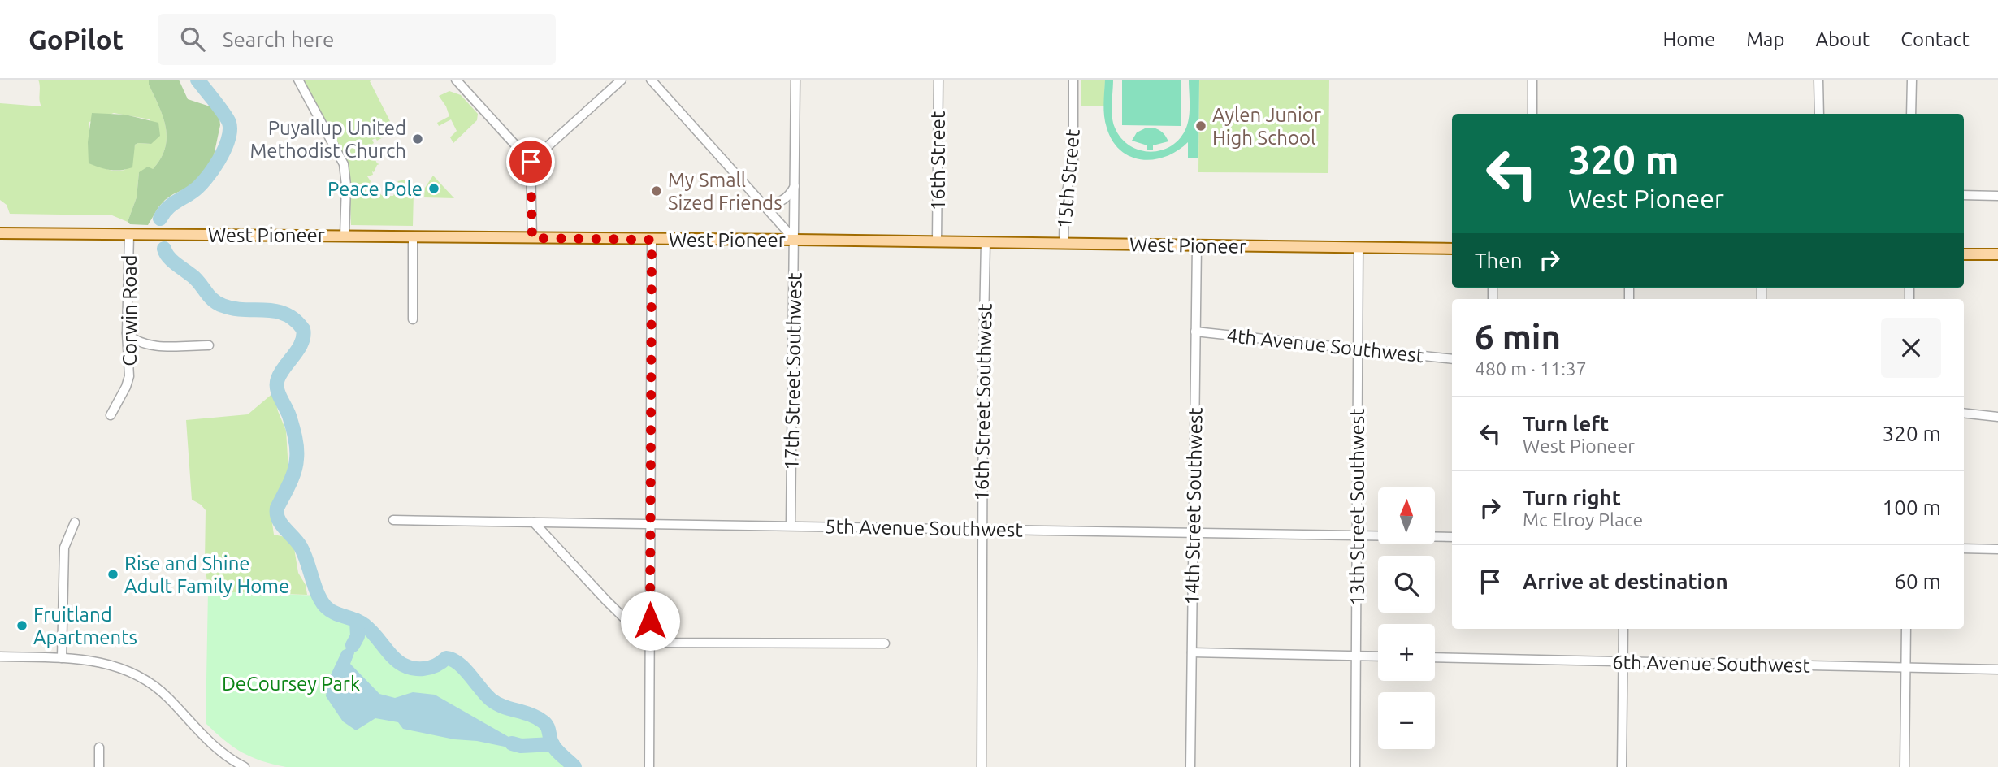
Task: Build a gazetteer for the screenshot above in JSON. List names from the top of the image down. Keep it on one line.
{"streets":{"main road":["West Pioneer"],"street":["16th Street","15th Street","Corwin Road","4th Avenue Southwest","17th Street Southwest","16th Street Southwest","14th Street Southwest","13th Street Southwest","5th Avenue Southwest","6th Avenue Southwest"]},"crossings":[["16th Street","West Pioneer"],["15th Street","West Pioneer"],["West Pioneer","Corwin Road"],["West Pioneer","17th Street Southwest"],["West Pioneer","16th Street Southwest"],["West Pioneer","14th Street Southwest"],["West Pioneer","13th Street Southwest"],["4th Avenue Southwest","14th Street Southwest"],["4th Avenue Southwest","13th Street Southwest"],["17th Street Southwest","5th Avenue Southwest"],["16th Street Southwest","5th Avenue Southwest"],["14th Street Southwest","5th Avenue Southwest"],["13th Street Southwest","5th Avenue Southwest"]],"parks":["DeCoursey Park"],"places":["Aylen Junior High School","Puyallup United Methodist Church","Peace Pole","My Small Sized Friends","Rise and Shine Adult Family Home","Fruitland Apartments"],"north":"top","page":{"header":"GoPilot","search":"Search here","nav":["Home","Map","About","Contact"],"turn":["320 m","West Pioneer"],"then":"Then","heading":["6 min","480 m · 11:37"],"list":[{"name":"Turn left","note":"West Pioneer","value":"320 m"},{"name":"Turn right","note":"Mc Elroy Place","value":"100 m"},{"name":"Arrive at destination","value":"60 m"}],"map_buttons":["+","−"]}}
